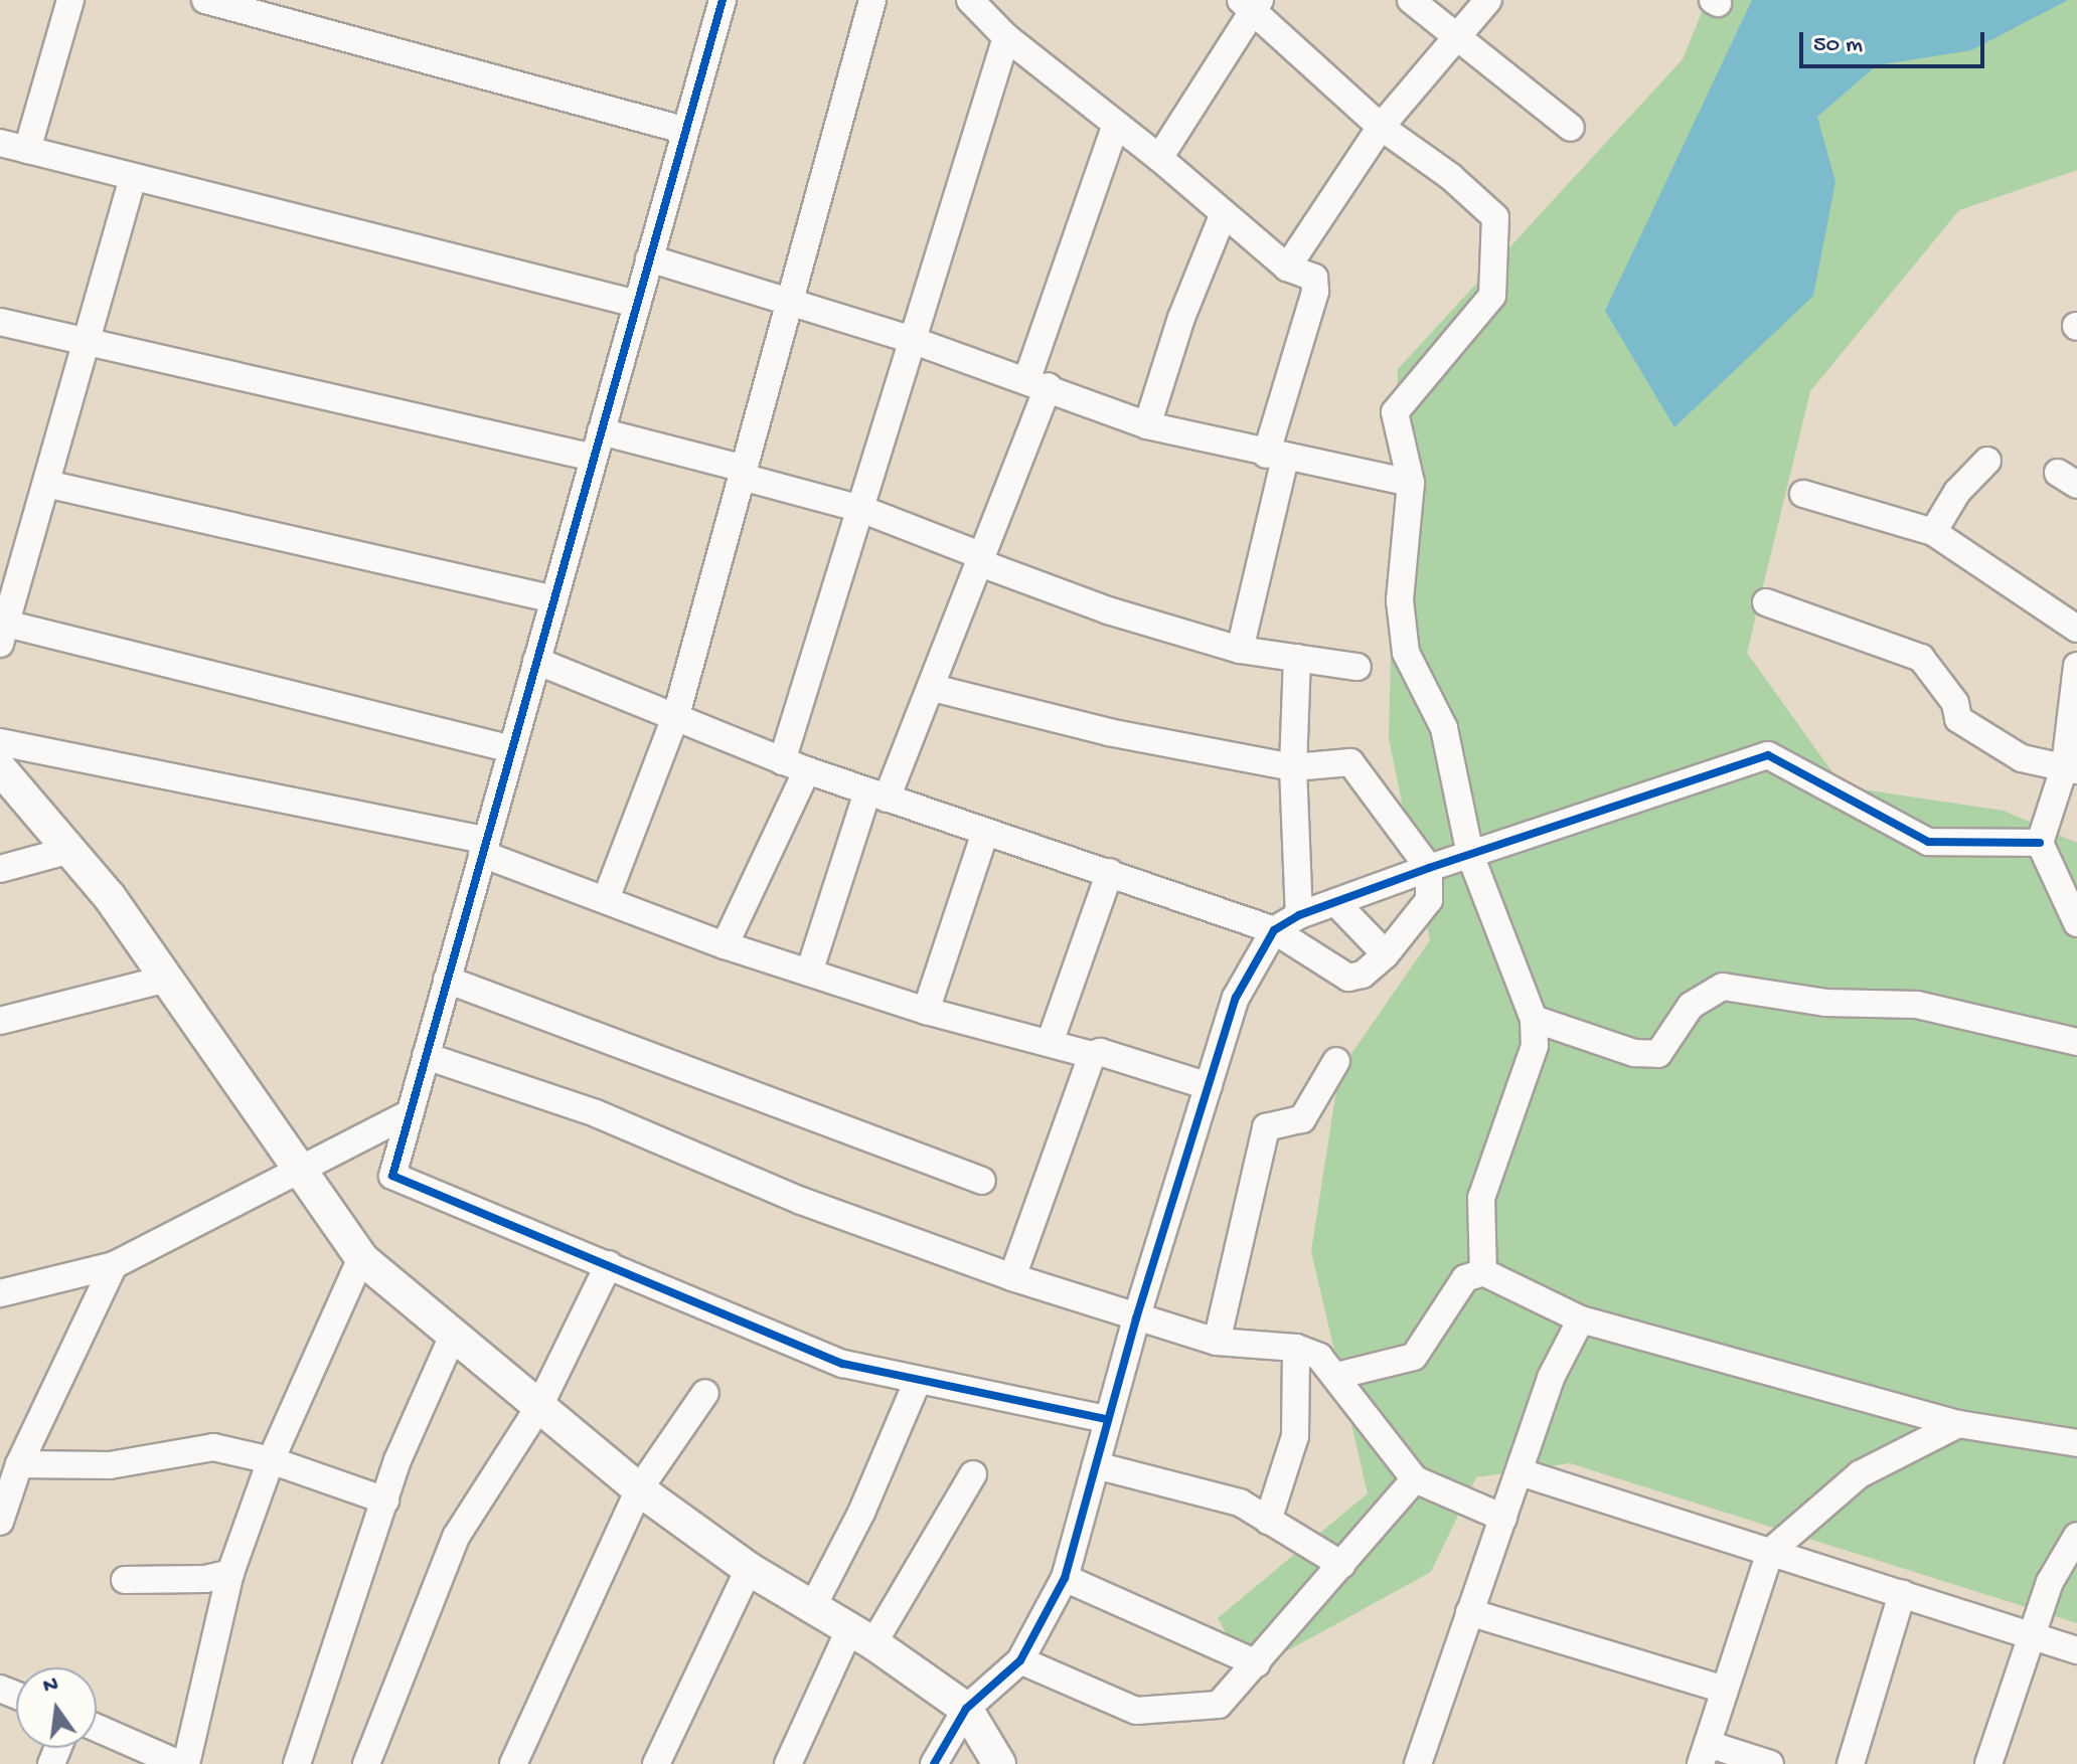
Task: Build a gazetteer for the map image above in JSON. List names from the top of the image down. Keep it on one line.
{"scale_bar":"50 m","north":"top"}
